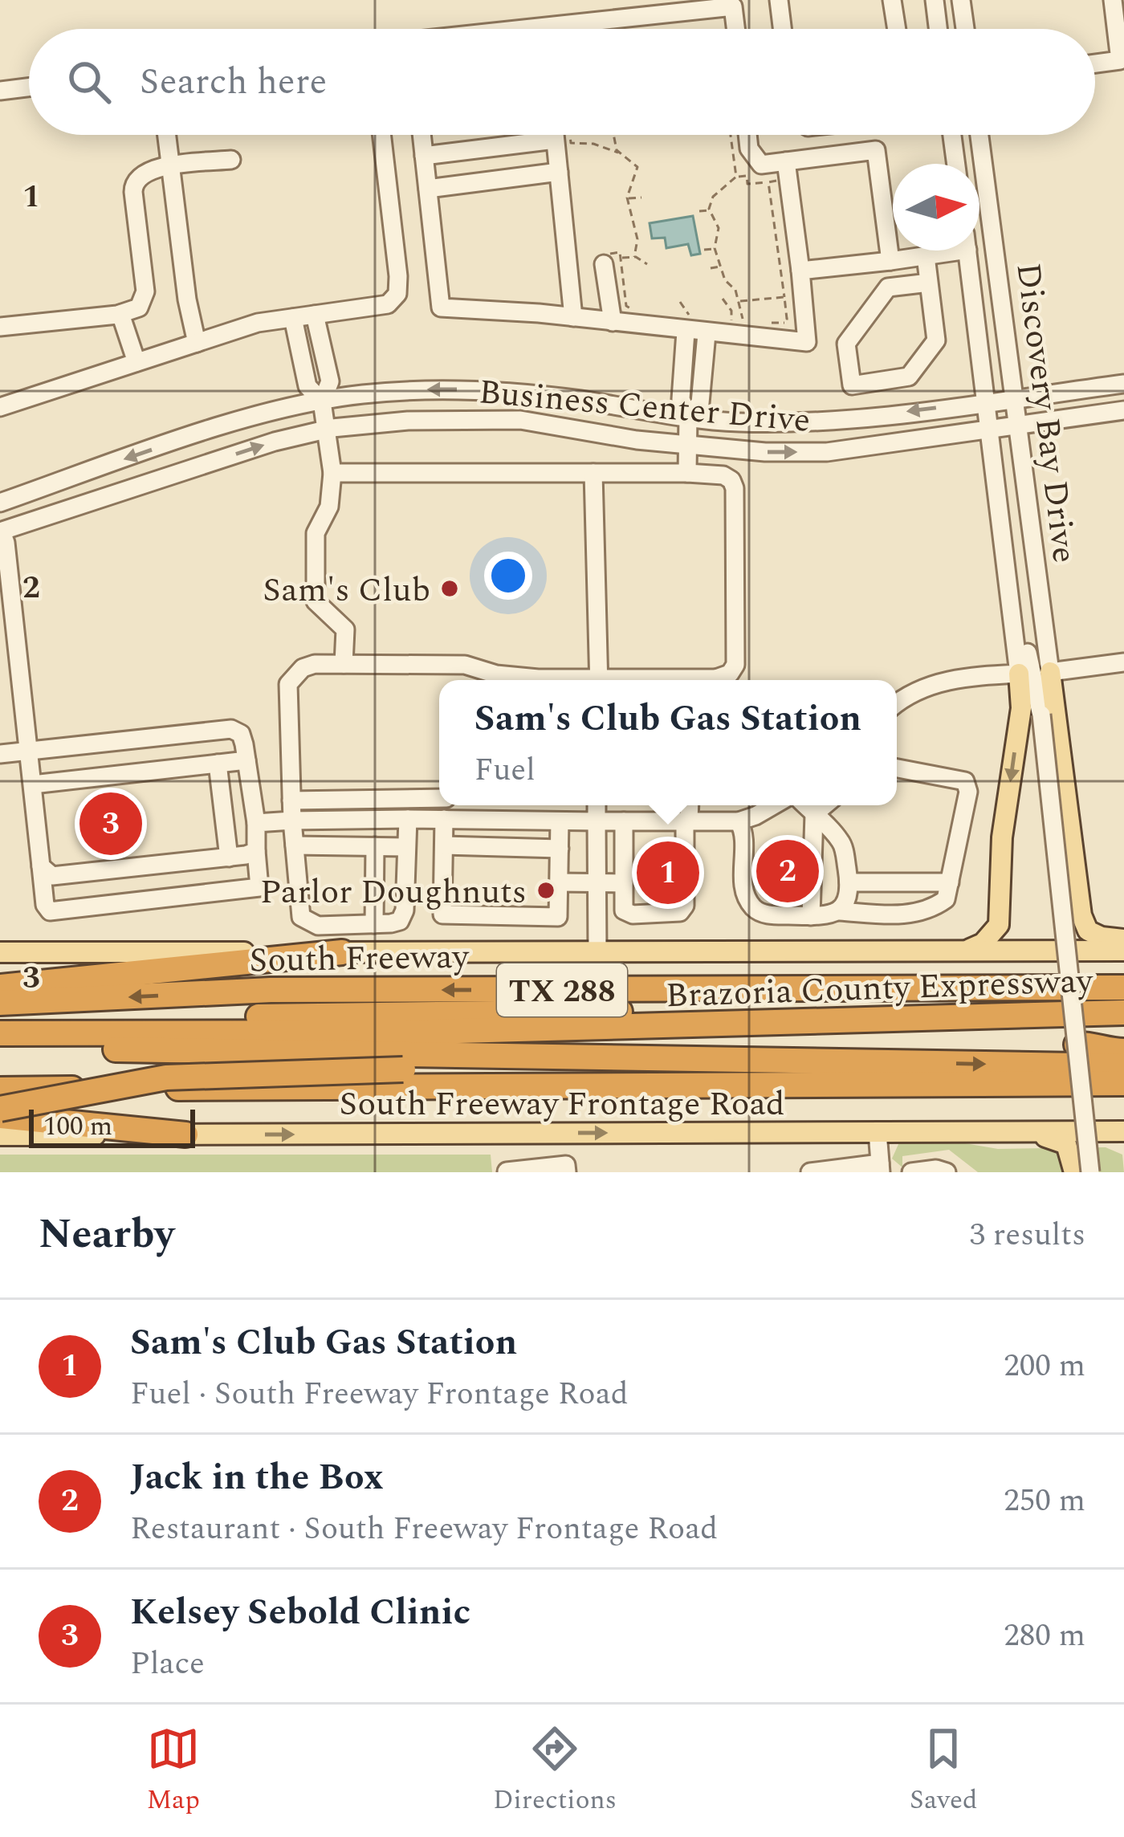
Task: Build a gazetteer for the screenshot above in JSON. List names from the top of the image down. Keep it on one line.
{"streets":{"highway":["South Freeway","Brazoria County Expressway","TX 288"],"main road":["South Freeway Frontage Road"],"street":["Business Center Drive","Discovery Bay Drive"]},"crossings":[["Business Center Drive","Discovery Bay Drive"]],"one_way":["South Freeway Frontage Road"],"places":["Sam's Club","Parlor Doughnuts"],"scale_bar":"100 m","north":"right","page":{"search":"Search here","popup":["Sam's Club Gas Station","Fuel"],"pins":["3","2","1"],"scale":"100 m","heading":["Nearby","3 results"],"list":[{"mark":"1","name":"Sam's Club Gas Station","note":"Fuel · South Freeway Frontage Road","value":"200 m"},{"mark":"2","name":"Jack in the Box","note":"Restaurant · South Freeway Frontage Road","value":"250 m"},{"mark":"3","name":"Kelsey Sebold Clinic","note":"Place","value":"280 m"}],"nav":["Map","Directions","Saved"]},"grid":{"rows":["1","2","3"]}}
